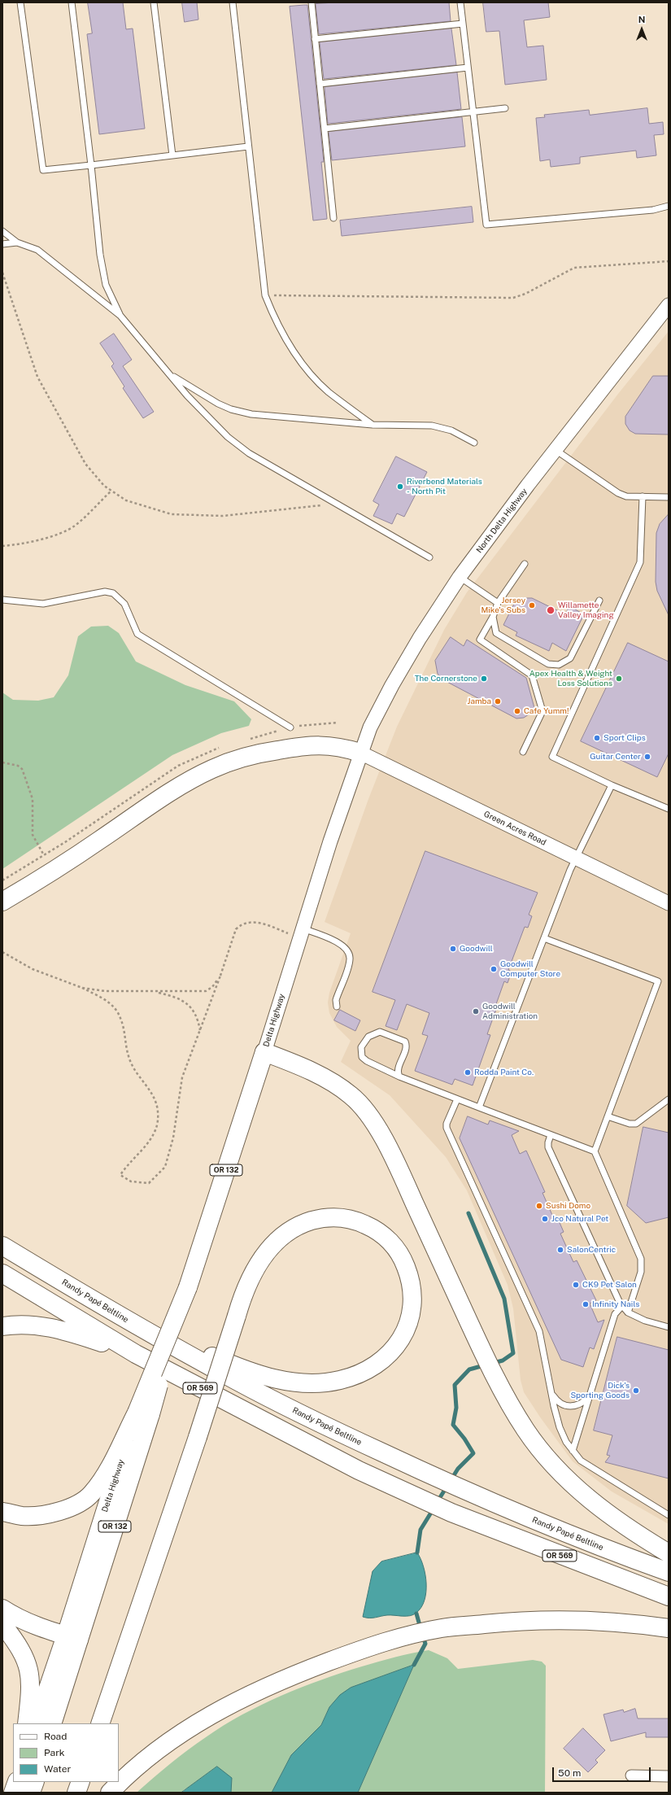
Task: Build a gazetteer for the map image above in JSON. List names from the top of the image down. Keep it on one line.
{"streets":{"highway":["Delta Highway","OR 132","Randy Papé Beltline","OR 569"],"street":["North Delta Highway","Green Acres Road"]},"crossings":[["North Delta Highway","Green Acres Road"],["North Delta Highway","Delta Highway"],["Green Acres Road","Delta Highway"]],"places":["Riverbend Materials - North Pit","Jersey Mike's Subs","Willamette Valley Imaging","The Cornerstone","Apex Health & Weight Loss Solutions","Jamba","Cafe Yumm!","Sport Clips","Guitar Center","Goodwill","Goodwill Computer Store","Goodwill Administration","Rodda Paint Co.","Sushi Domo","Jco Natural Pet","SalonCentric","CK9 Pet Salon","Infinity Nails","Dick's Sporting Goods"],"legend":["Road","Park","Water"],"scale_bar":"50 m","north":"top"}
